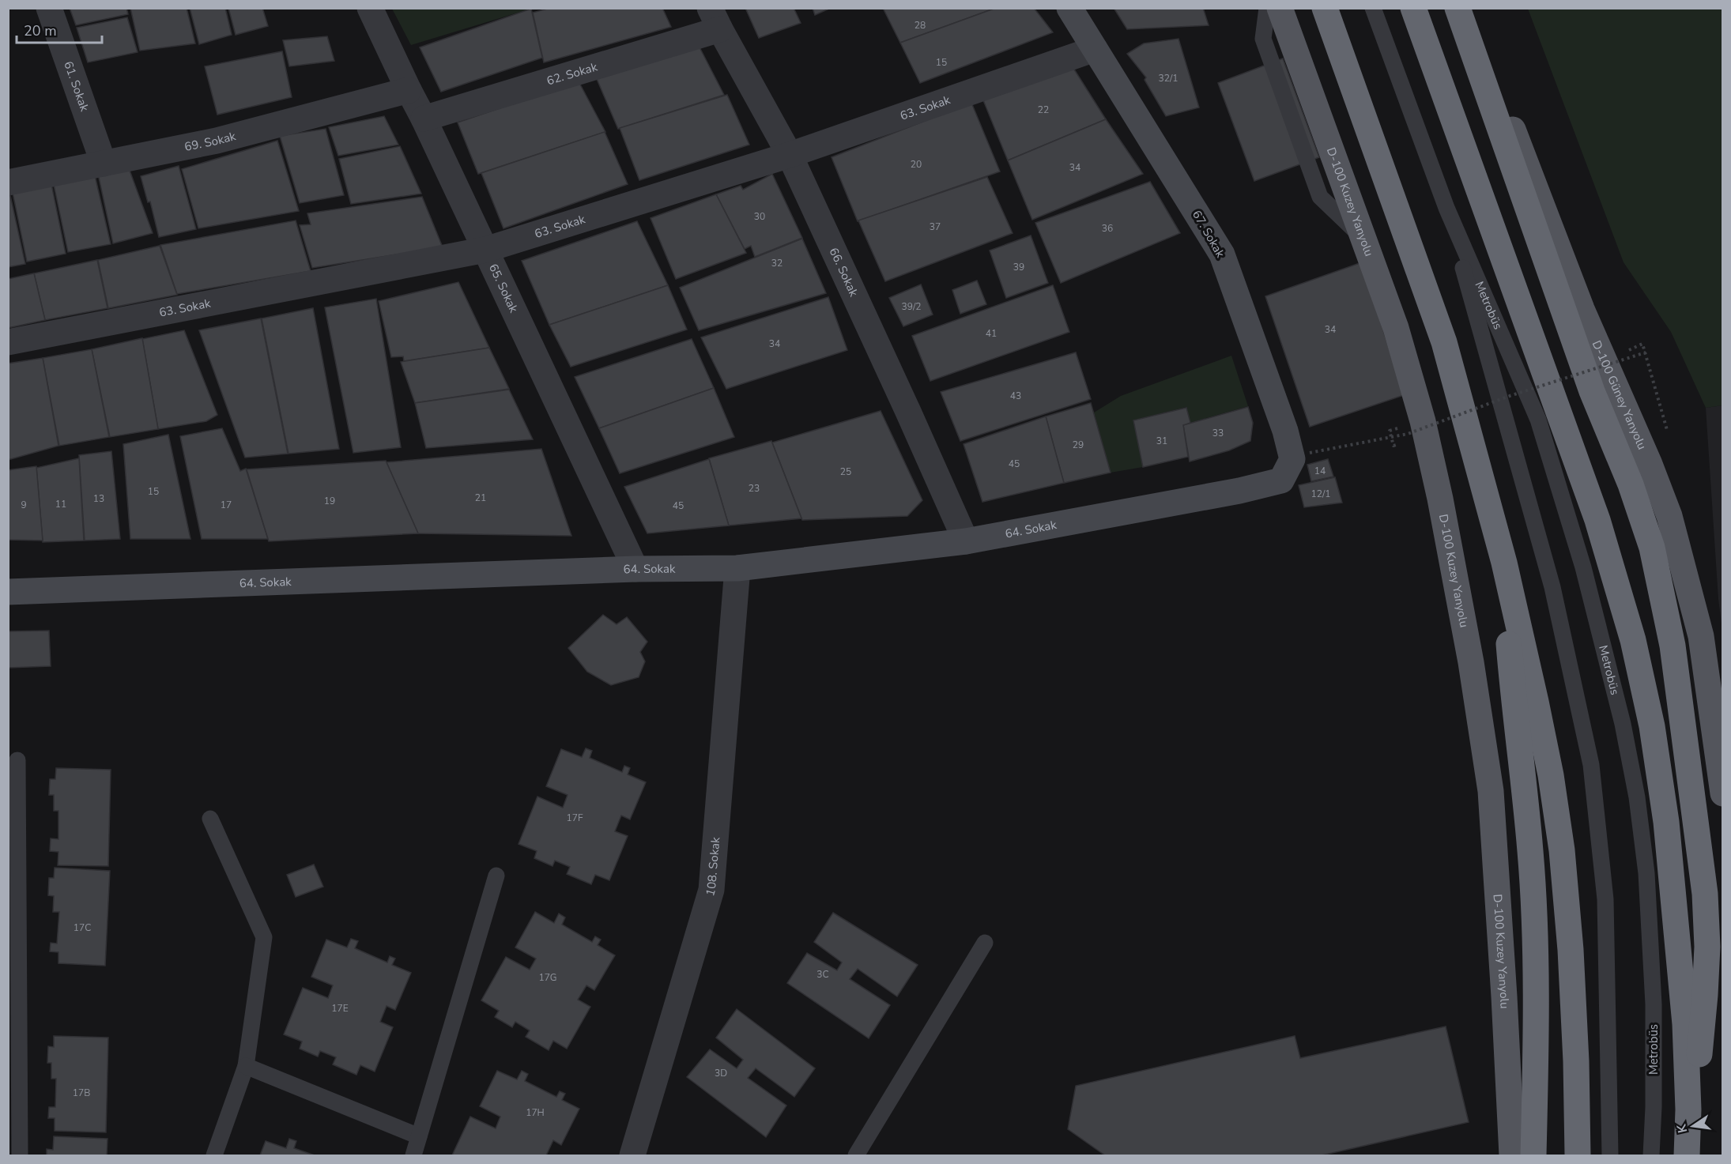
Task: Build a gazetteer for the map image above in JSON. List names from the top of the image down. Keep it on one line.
{"streets":{"main road":["D-100 Kuzey Yanyolu","D-100 Güney Yanyolu"],"street":["62. Sokak","61. Sokak","63. Sokak","69. Sokak","67. Sokak","66. Sokak","65. Sokak","64. Sokak","108. Sokak"],"lane":["Metrobüs"]},"crossings":[["62. Sokak","66. Sokak"],["62. Sokak","65. Sokak"],["61. Sokak","69. Sokak"],["63. Sokak","67. Sokak"],["63. Sokak","66. Sokak"],["63. Sokak","65. Sokak"],["69. Sokak","65. Sokak"],["67. Sokak","64. Sokak"],["66. Sokak","64. Sokak"],["65. Sokak","64. Sokak"],["64. Sokak","108. Sokak"]],"house_numbers":["28","15","32/1","22","20","34","30","37","36","32","39","39/2","34","41","34","43","33","31","29","45","14","25","23","15","12/1","21","13","19","11","9","17","45","17F","17C","3C","17G","17E","3D","17B","17H"],"scale_bar":"20 m","north":"left"}
